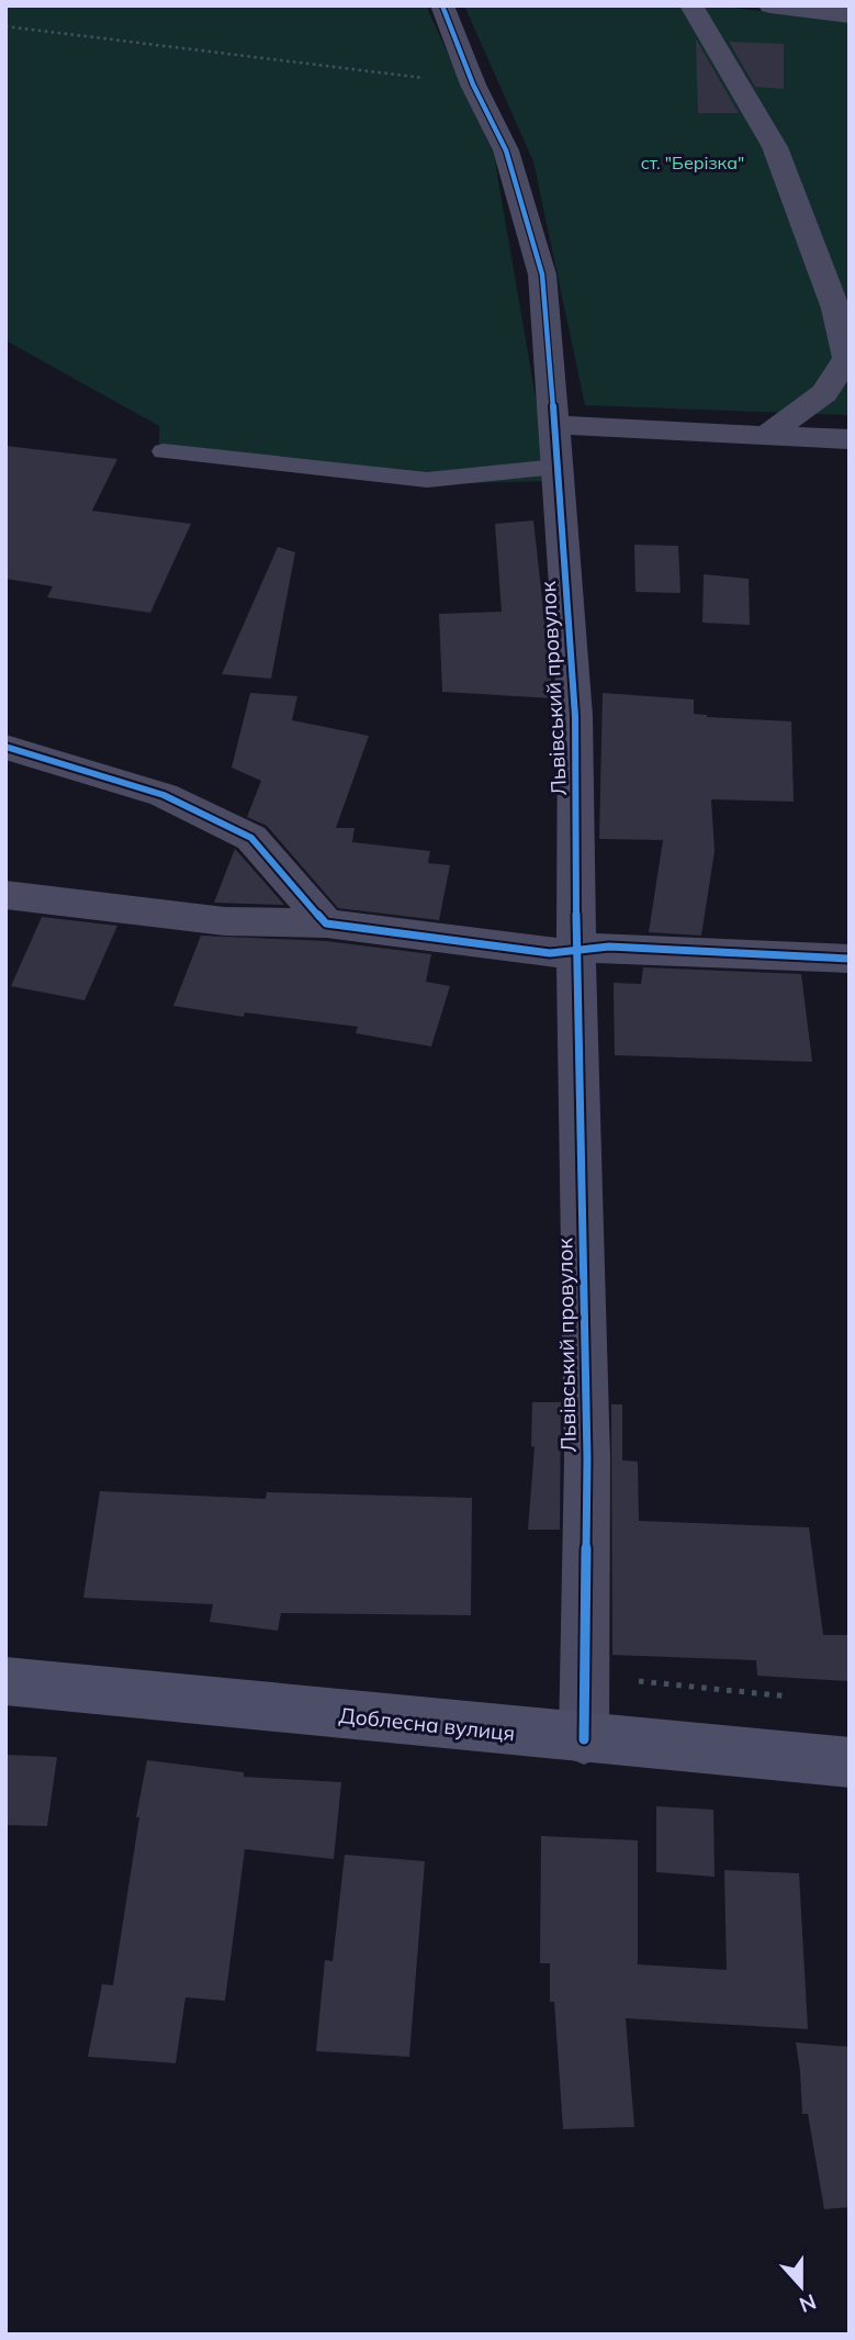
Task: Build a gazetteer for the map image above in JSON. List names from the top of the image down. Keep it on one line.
{"streets":{"street":["Львівський провулок","Доблесна вулиця"]},"crossings":[["Львівський провулок","Доблесна вулиця"]],"parks":["ст. \"Берізка\""],"north":"bottom"}
